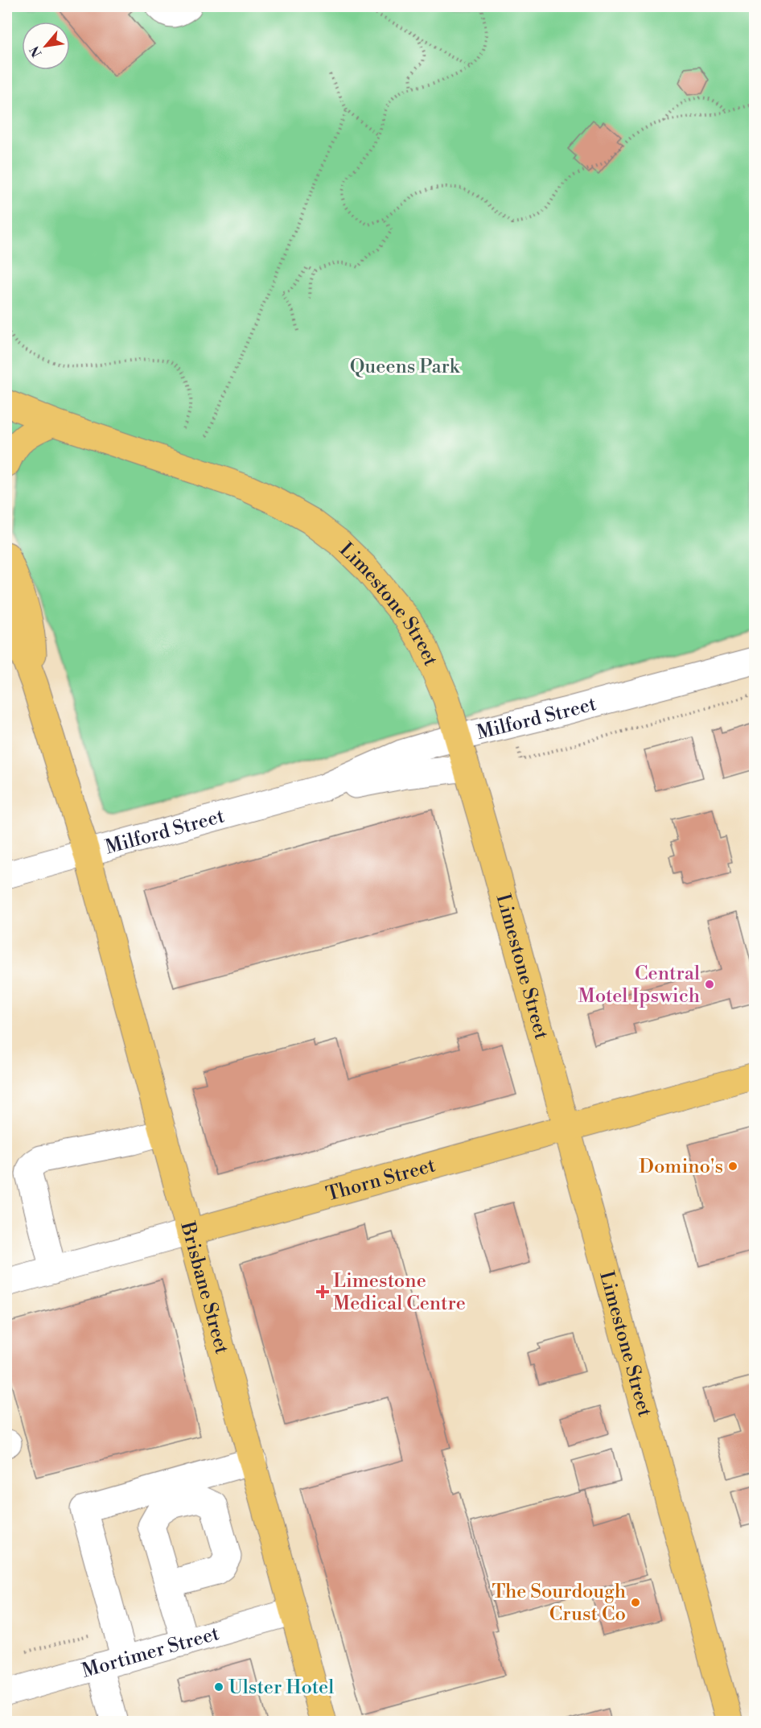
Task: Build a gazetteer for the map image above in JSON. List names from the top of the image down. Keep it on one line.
{"streets":{"main road":["Limestone Street","Thorn Street","Brisbane Street"],"street":["Milford Street","Mortimer Street"]},"crossings":[["Limestone Street","Milford Street"],["Limestone Street","Thorn Street"],["Milford Street","Brisbane Street"],["Thorn Street","Brisbane Street"],["Brisbane Street","Mortimer Street"]],"parks":["Queens Park"],"places":{"other":["Central Motel Ipswich","Domino's","The Sourdough Crust Co","Ulster Hotel"],"health":["Limestone Medical Centre"]},"north":"bottom left"}
